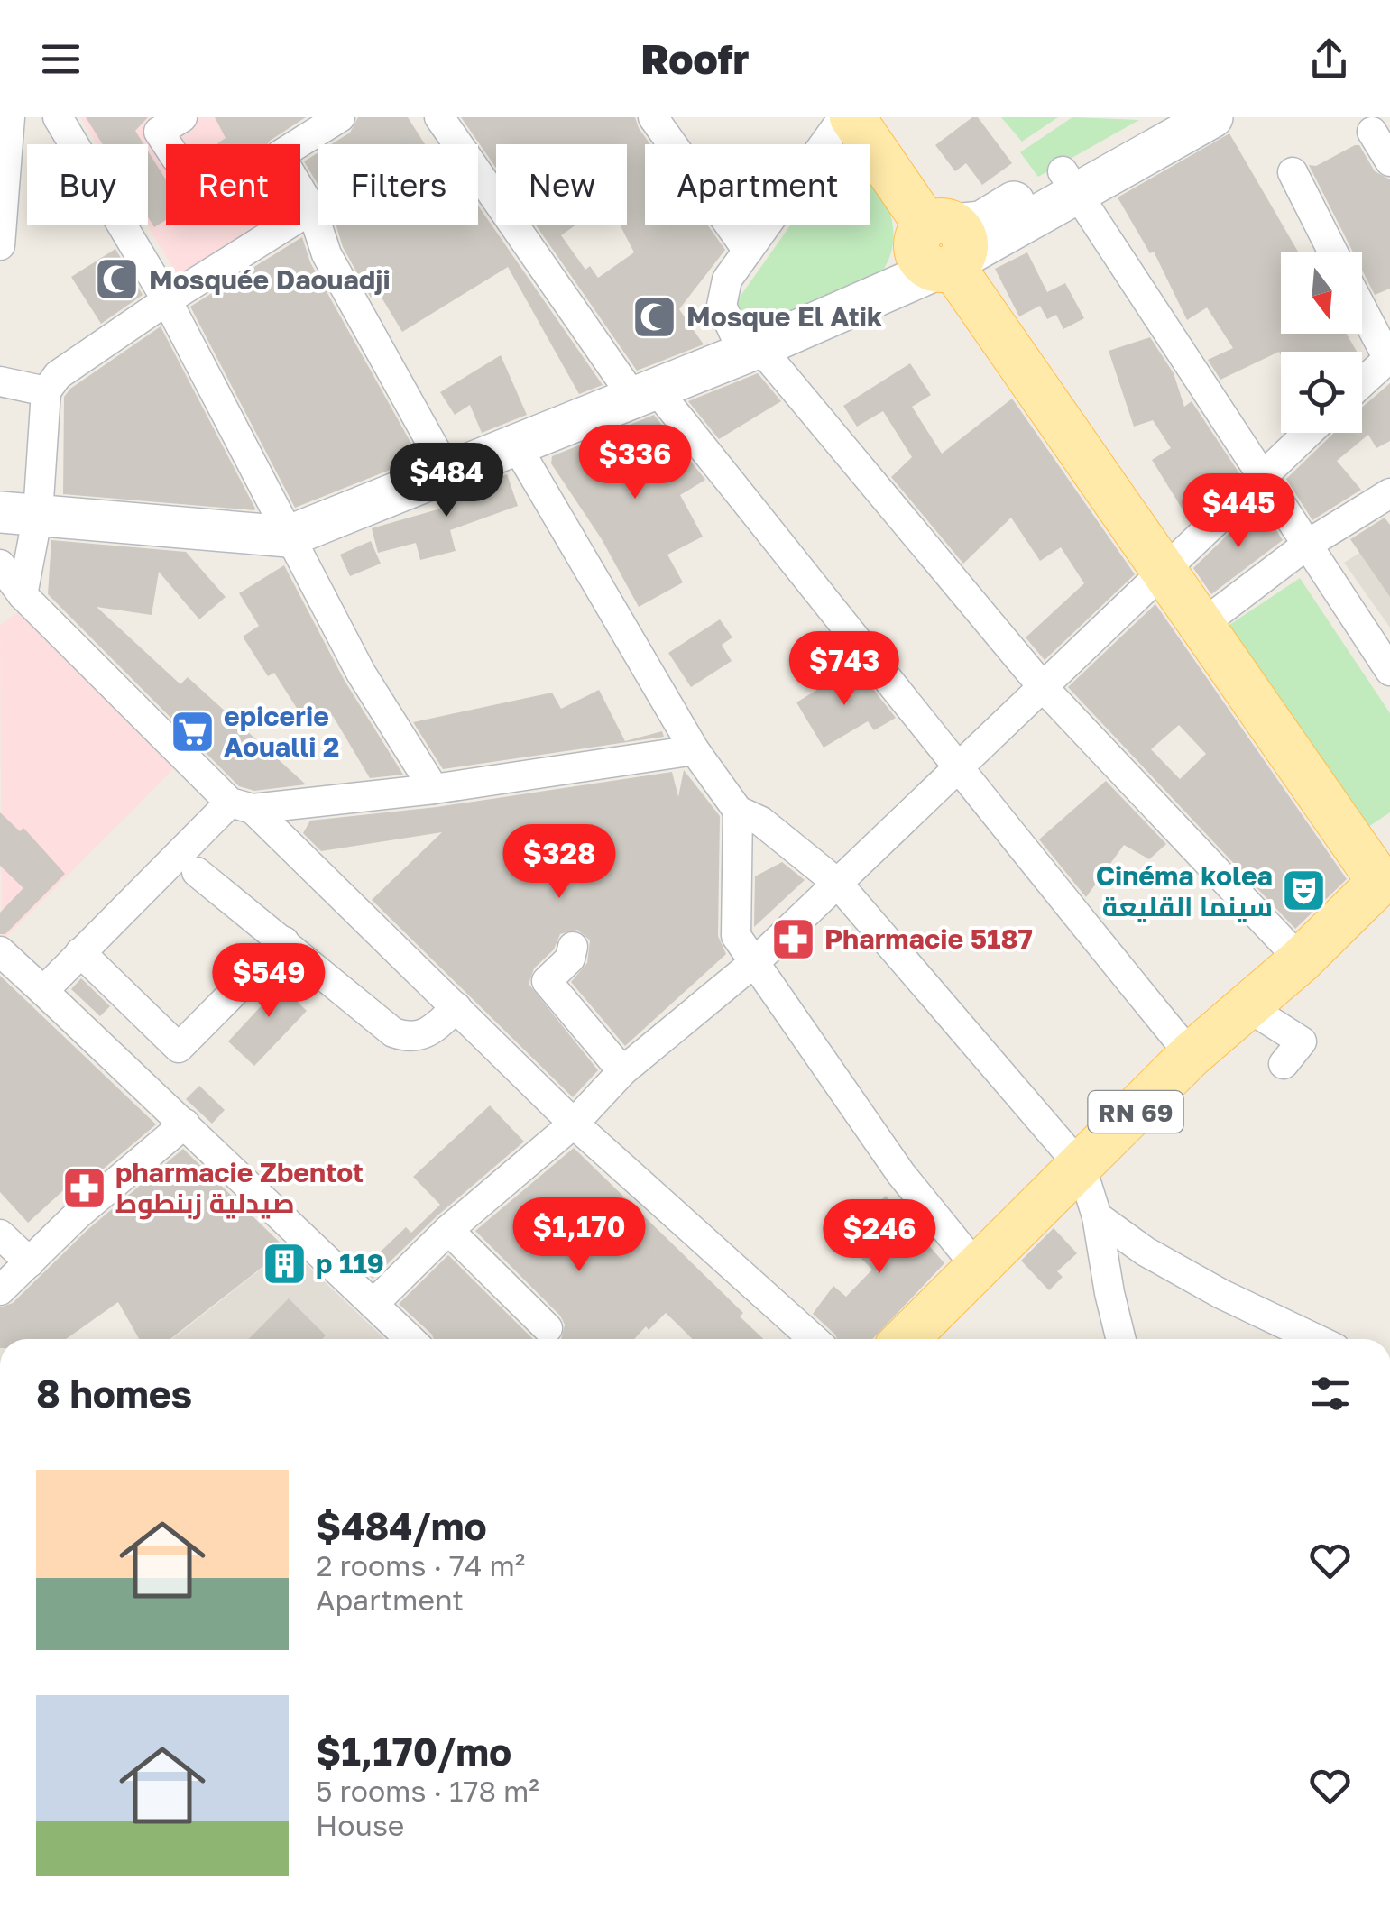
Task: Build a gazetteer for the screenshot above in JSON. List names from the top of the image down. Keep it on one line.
{"streets":{"main road":["RN 69"]},"places":{"mosque":["Mosquée Daouadji","Mosque El Atik"],"supermarket":["epicerie Aoualli 2"],"theatre":["Cinéma kolea سينما القليعة"],"pharmacy":["Pharmacie 5187","pharmacie Zbentot صيدلية زبنطوط"],"building":["p 119"]},"north":"bottom","page":{"header":"Roofr","chip":["Buy","Rent","Filters","New","Apartment"],"price":["$336","$484","$445","$743","$328","$549","$1,170","$246"],"heading":"8 homes","list":[{"name":"$484/mo","note":"2 rooms · 74 m² · Apartment"},{"name":"$1,170/mo","note":"5 rooms · 178 m² · House"}]}}
